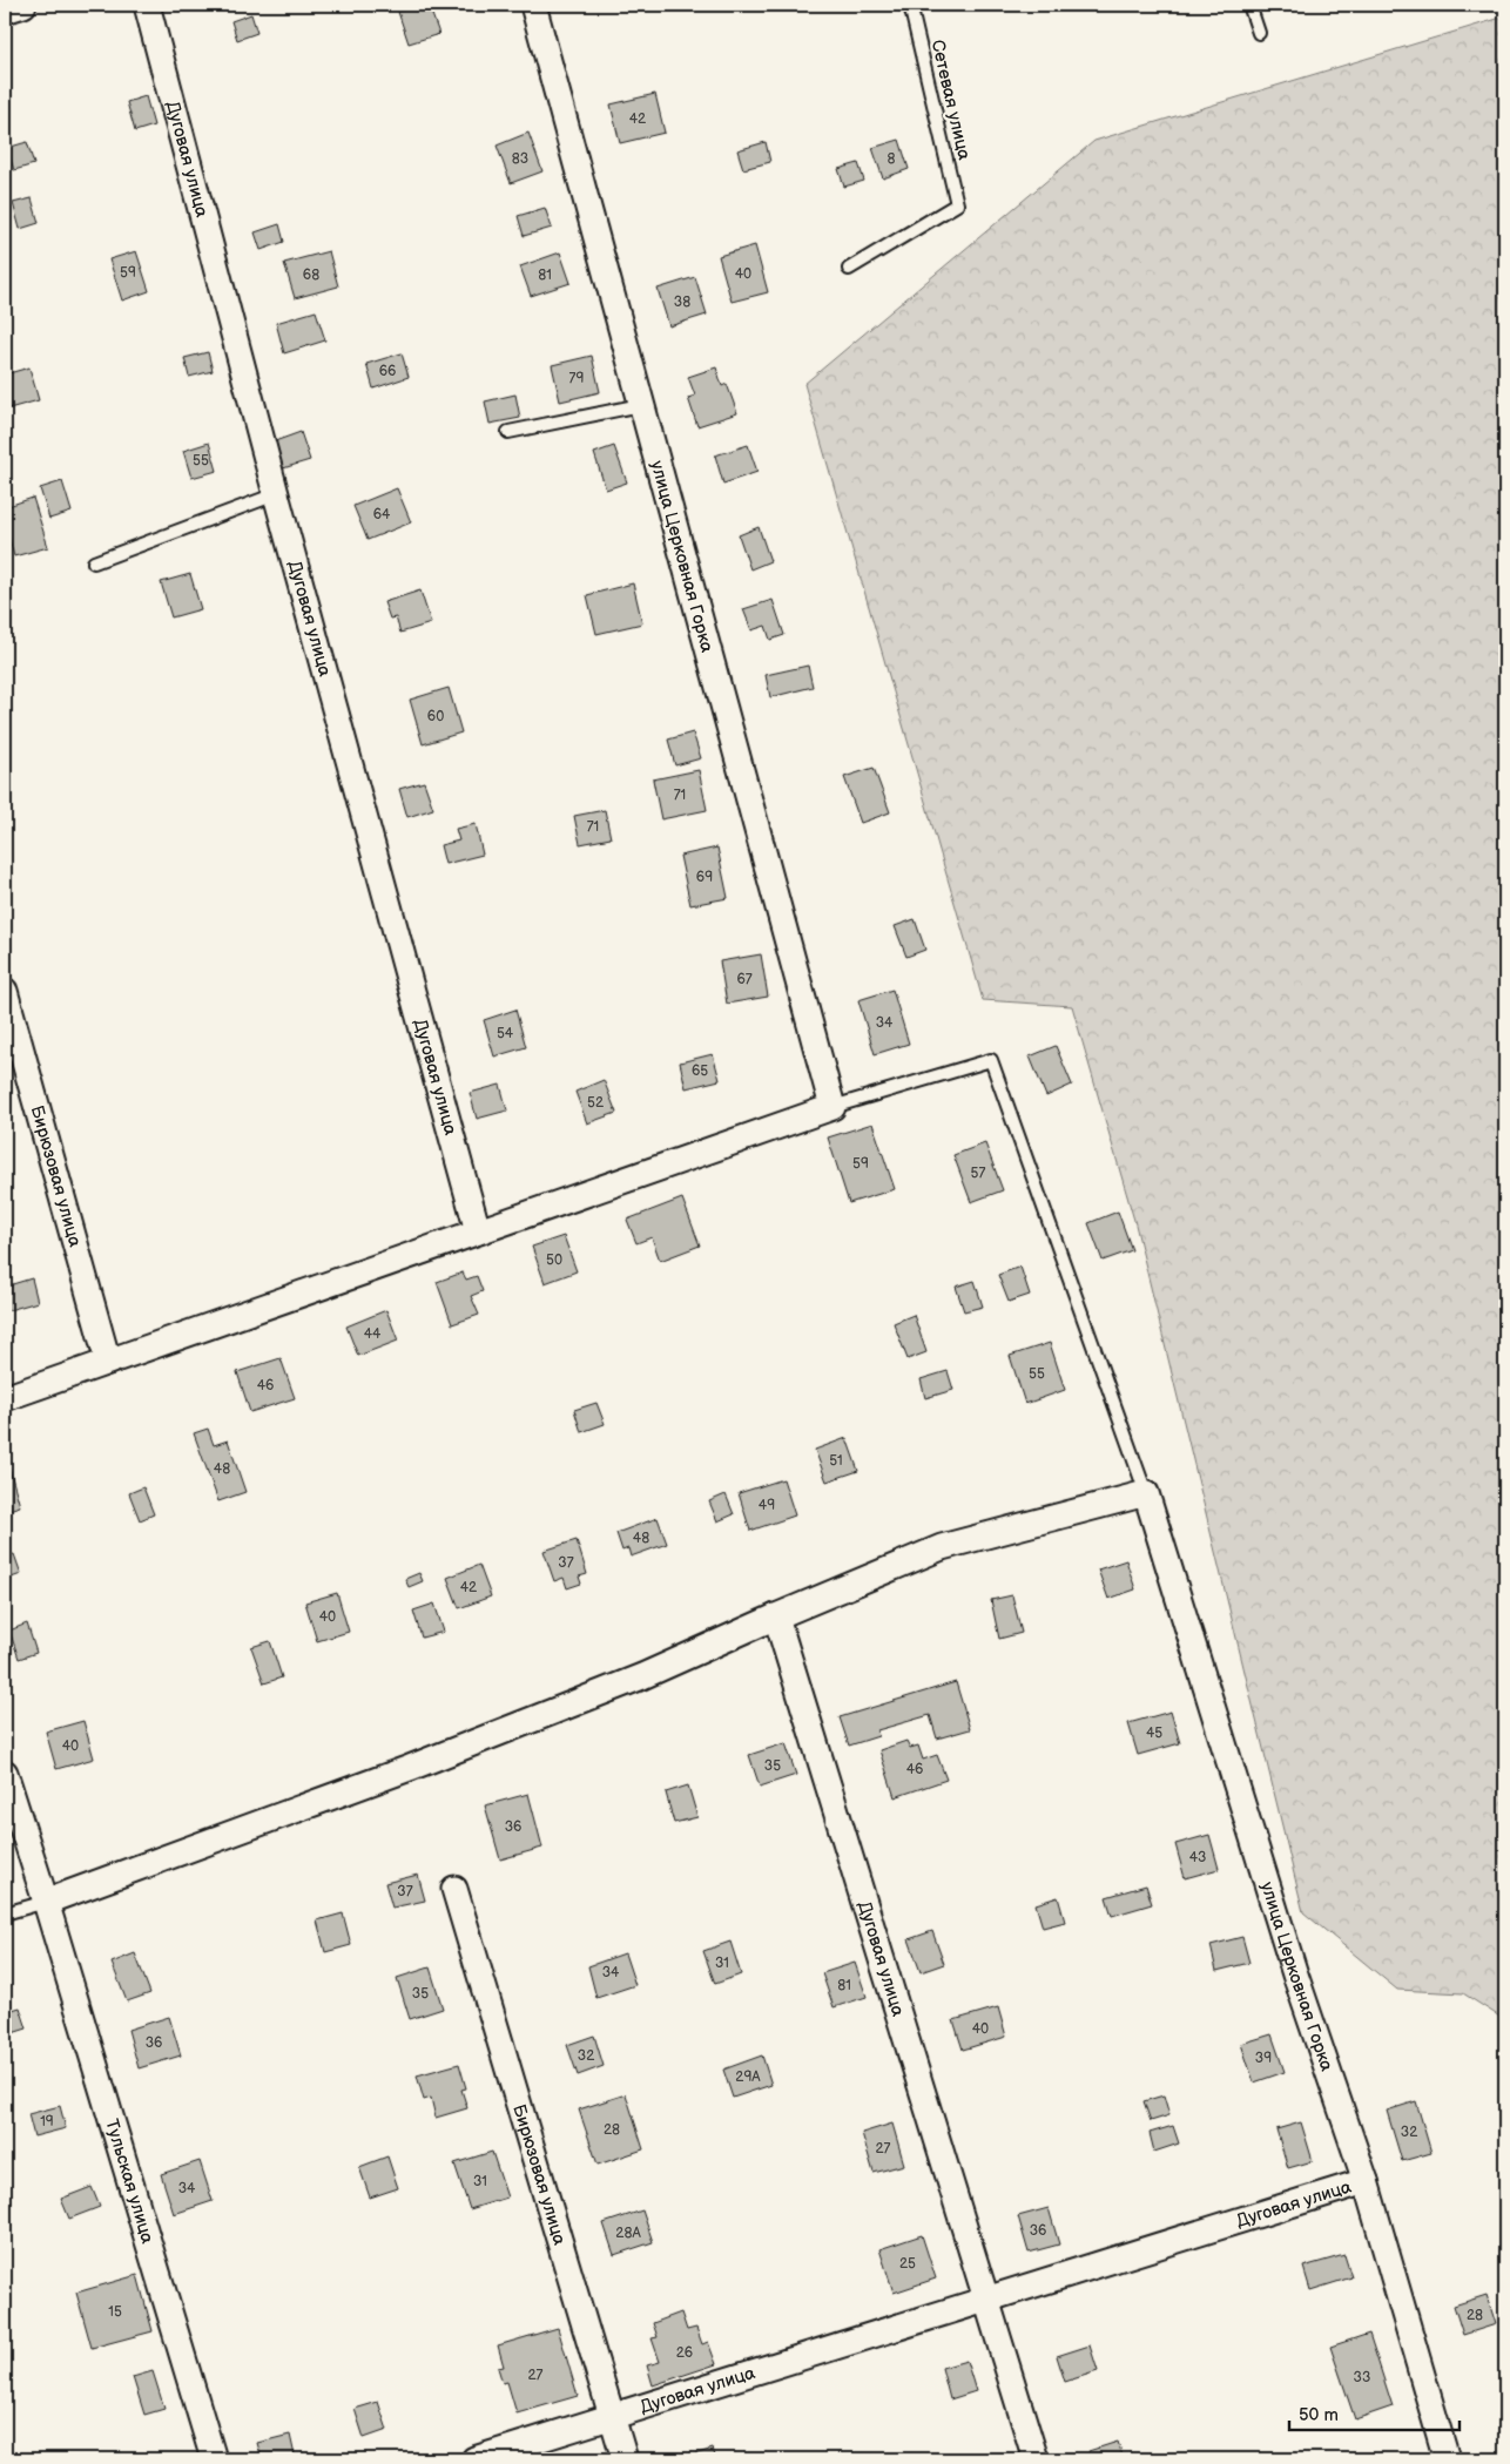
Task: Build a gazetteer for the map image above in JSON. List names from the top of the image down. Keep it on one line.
{"streets":{"street":["Дуговая улица","улица Церковная Горка","Бирюзовая улица","Тульская улица"],"lane":["Сетевая улица"]},"crossings":[["Дуговая улица","улица Церковная Горка"],["Дуговая улица","Бирюзовая улица"]],"house_numbers":["42","83","8","59","40","68","81","38","66","79","55","64","60","71","71","69","67","34","54","65","52","59","57","50","44","55","46","51","48","49","48","37","42","40","45","40","35","46","36","43","37","31","34","81","35","40","36","32","39","29А","19","28","32","27","31","34","36","28А","25","15","28","26","27","33"],"scale_bar":"50 m"}
